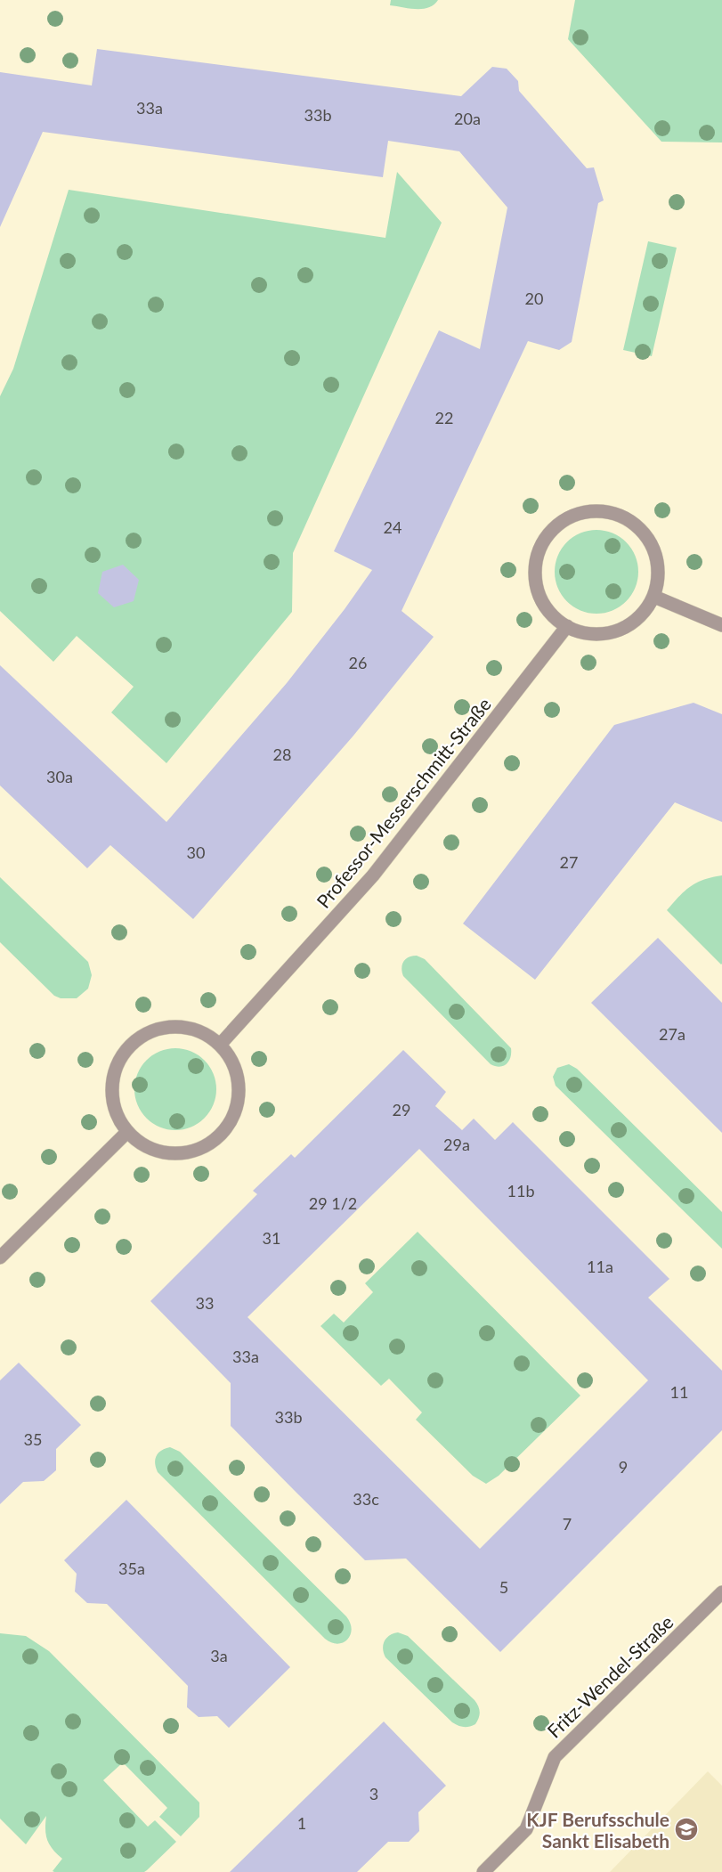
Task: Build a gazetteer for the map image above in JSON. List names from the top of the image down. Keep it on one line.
{"streets":{"street":["Professor-Messerschmitt-Straße","Fritz-Wendel-Straße"]},"places":{"school or university":["KJF Berufsschule Sankt Elisabeth"]},"house_numbers":["33a","33b","20a","20","22","24","26","28","30a","30","27","27a","29","29a","11b","29 1/2","31","11a","33","33a","11","33b","35","9","33c","7","35a","5","3a","3","1"]}
